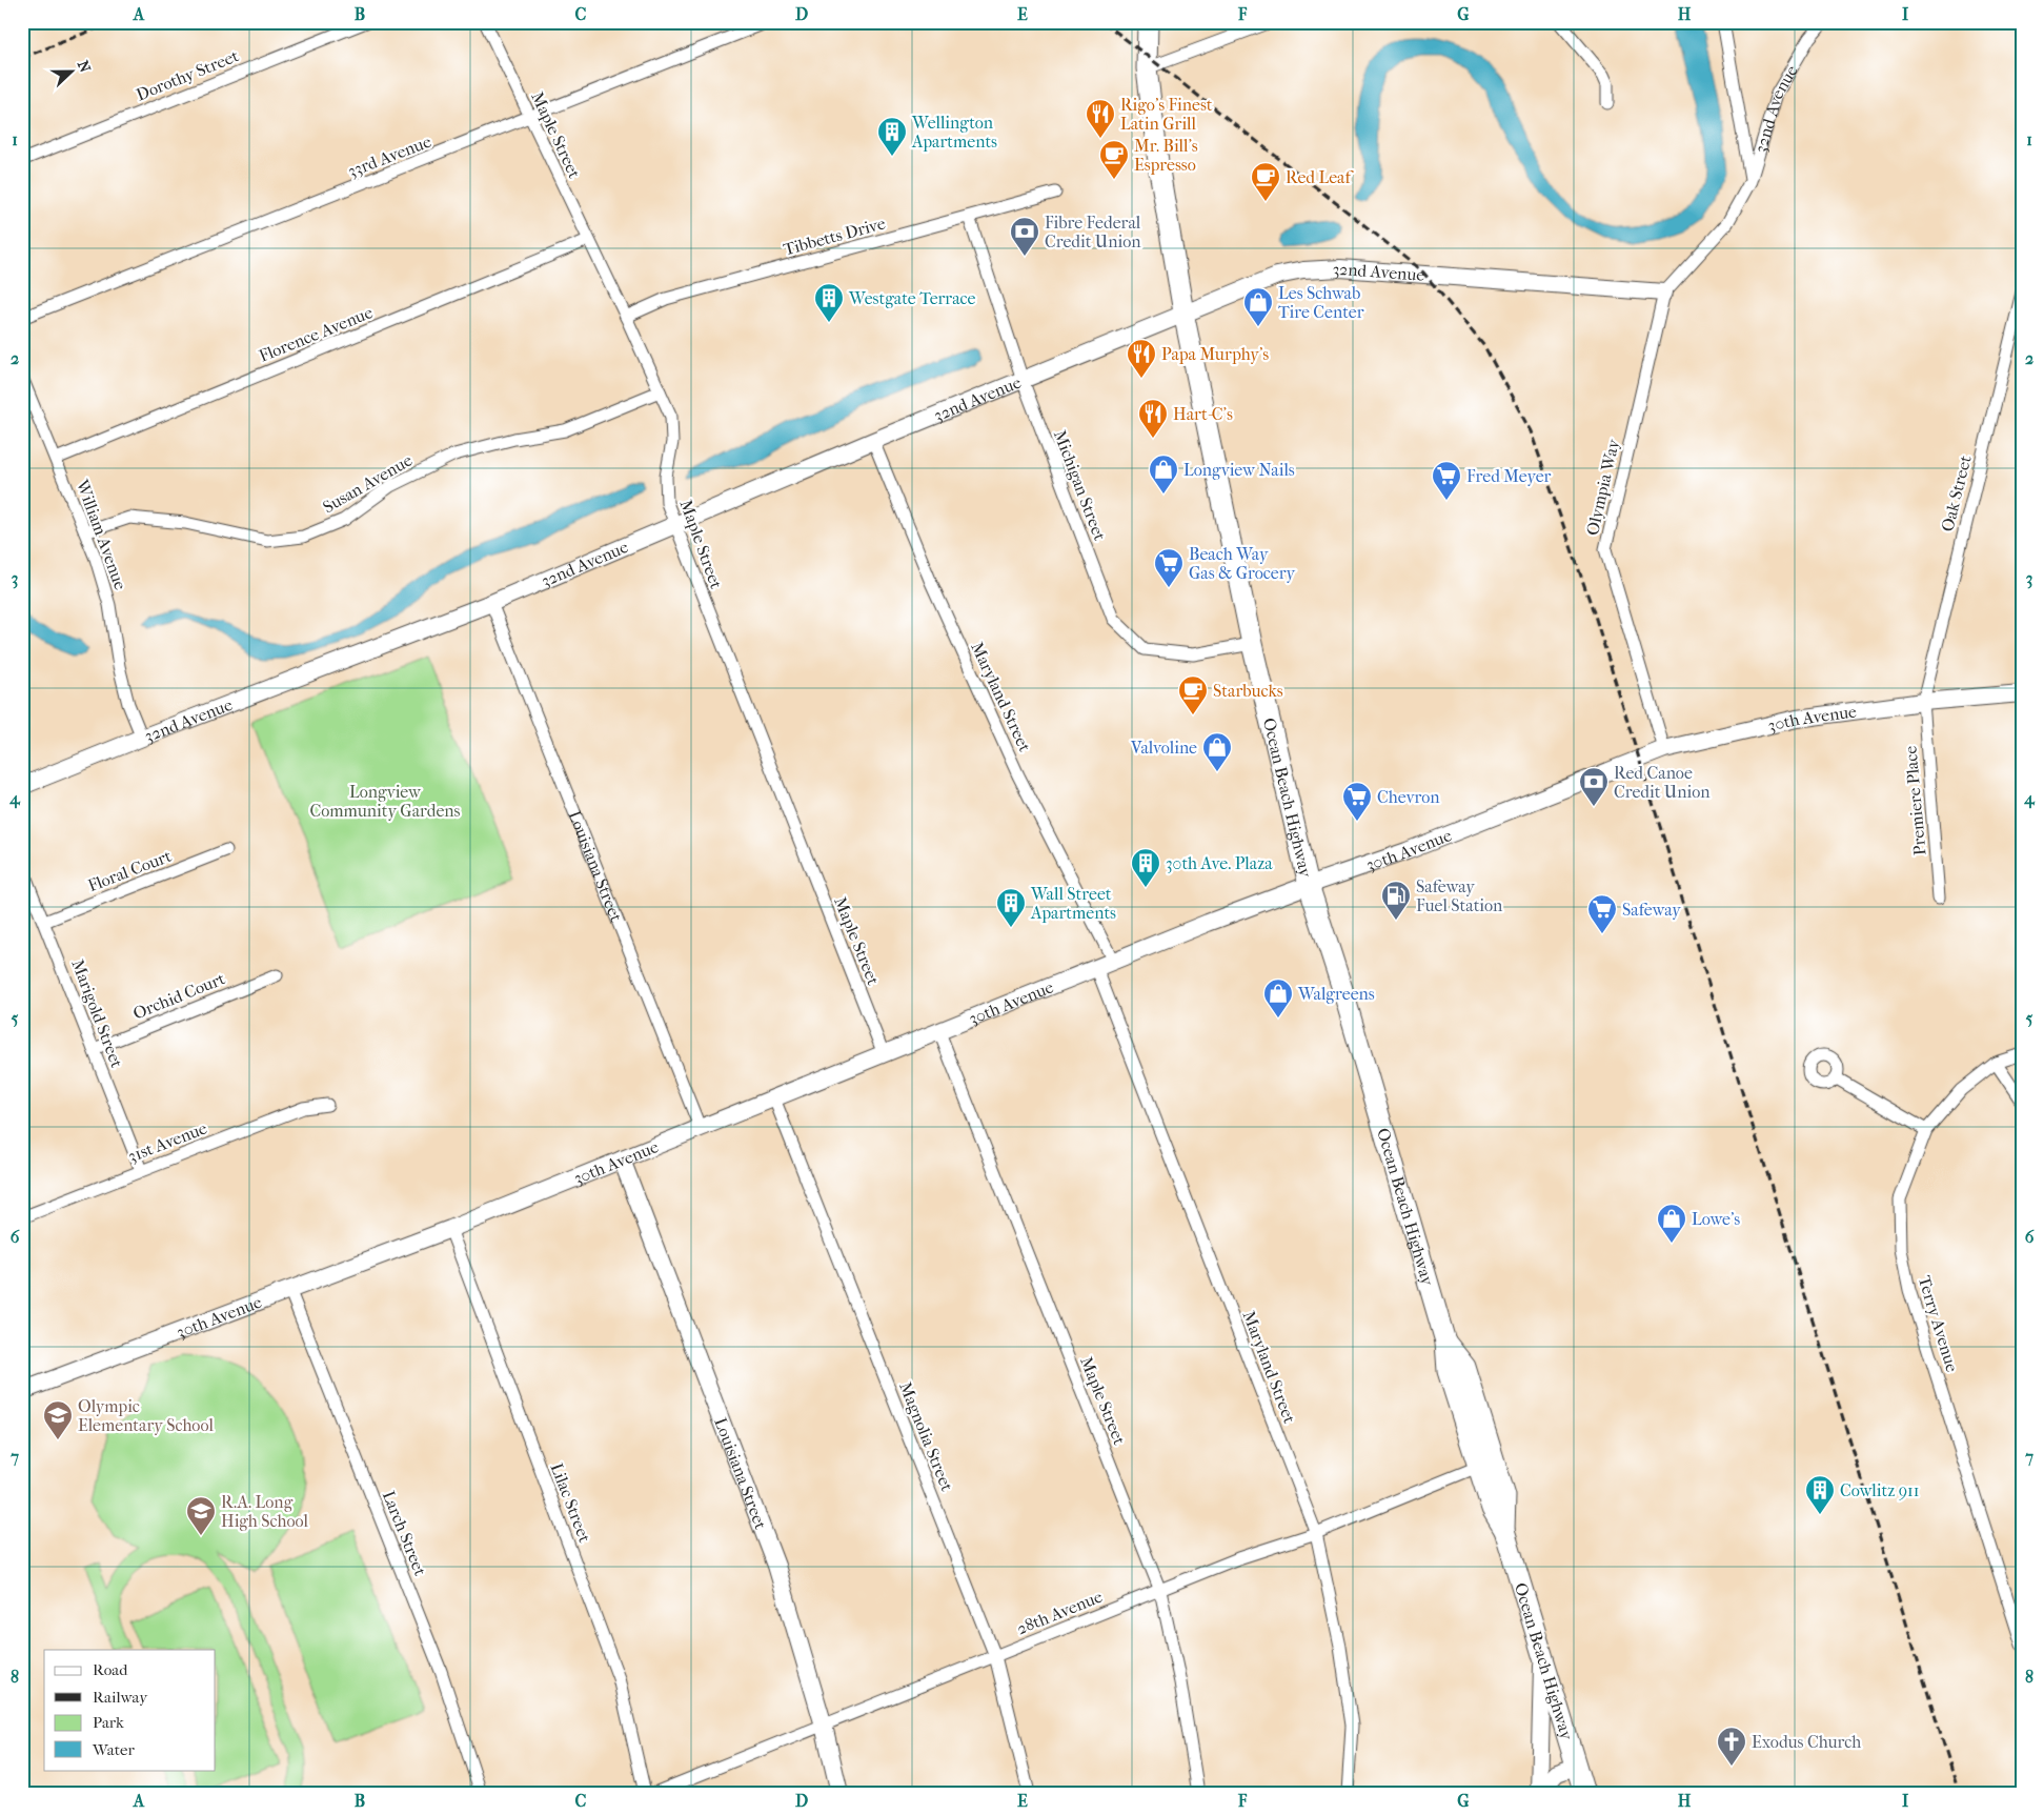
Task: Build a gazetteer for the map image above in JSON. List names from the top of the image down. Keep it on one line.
{"streets":{"main road":["Ocean Beach Highway"],"street":["Dorothy Street","32nd Avenue","Maple Street","33rd Avenue","Tibbetts Drive","Florence Avenue","Susan Avenue","Michigan Street","Olympia Way","Oak Street","William Avenue","Maryland Street","30th Avenue","Premiere Place","Louisiana Street","Floral Court","Orchid Court","Marigold Street","31st Avenue","Terry Avenue","Magnolia Street","Lilac Street","Larch Street","28th Avenue"]},"crossings":[["32nd Avenue","Maple Street"],["32nd Avenue","Michigan Street"],["32nd Avenue","Olympia Way"],["32nd Avenue","William Avenue"],["32nd Avenue","Maryland Street"],["32nd Avenue","Ocean Beach Highway"],["32nd Avenue","Louisiana Street"],["Maple Street","33rd Avenue"],["Maple Street","Tibbetts Drive"],["Maple Street","Florence Avenue"],["Maple Street","Susan Avenue"],["Maple Street","30th Avenue"],["Maple Street","28th Avenue"],["Tibbetts Drive","Michigan Street"],["Florence Avenue","William Avenue"],["Susan Avenue","William Avenue"],["Michigan Street","Ocean Beach Highway"],["Olympia Way","30th Avenue"],["Oak Street","30th Avenue"],["Oak Street","Premiere Place"],["Maryland Street","30th Avenue"],["Maryland Street","28th Avenue"],["30th Avenue","Ocean Beach Highway"],["30th Avenue","Premiere Place"],["30th Avenue","Louisiana Street"],["30th Avenue","Magnolia Street"],["30th Avenue","Lilac Street"],["30th Avenue","Larch Street"],["Ocean Beach Highway","28th Avenue"],["Louisiana Street","28th Avenue"],["Floral Court","Marigold Street"],["Orchid Court","Marigold Street"],["Marigold Street","31st Avenue"],["Magnolia Street","28th Avenue"]],"parks":["Longview Community Gardens"],"places":{"restaurant":["Rigo's Finest Latin Grill","Papa Murphy's","Hart-C's"],"building":["Wellington Apartments","Westgate Terrace","30th Ave. Plaza","Wall Street Apartments","Cowlitz 911"],"cafe":["Mr. Bill's Espresso","Red Leaf","Starbucks"],"bank":["Fibre Federal Credit Union","Red Canoe Credit Union"],"shop":["Les Schwab Tire Center","Longview Nails","Valvoline","Walgreens","Lowe's"],"supermarket":["Fred Meyer","Beach Way Gas & Grocery","Chevron","Safeway"],"fuel station":["Safeway Fuel Station"],"school or university":["Olympic Elementary School","R.A. Long High School"],"church":["Exodus Church"]},"legend":["Road","Railway","Park","Water"],"north":"right","grid":{"columns":["A","B","C","D","E","F","G","H","I"],"rows":["1","2","3","4","5","6","7","8"]}}
